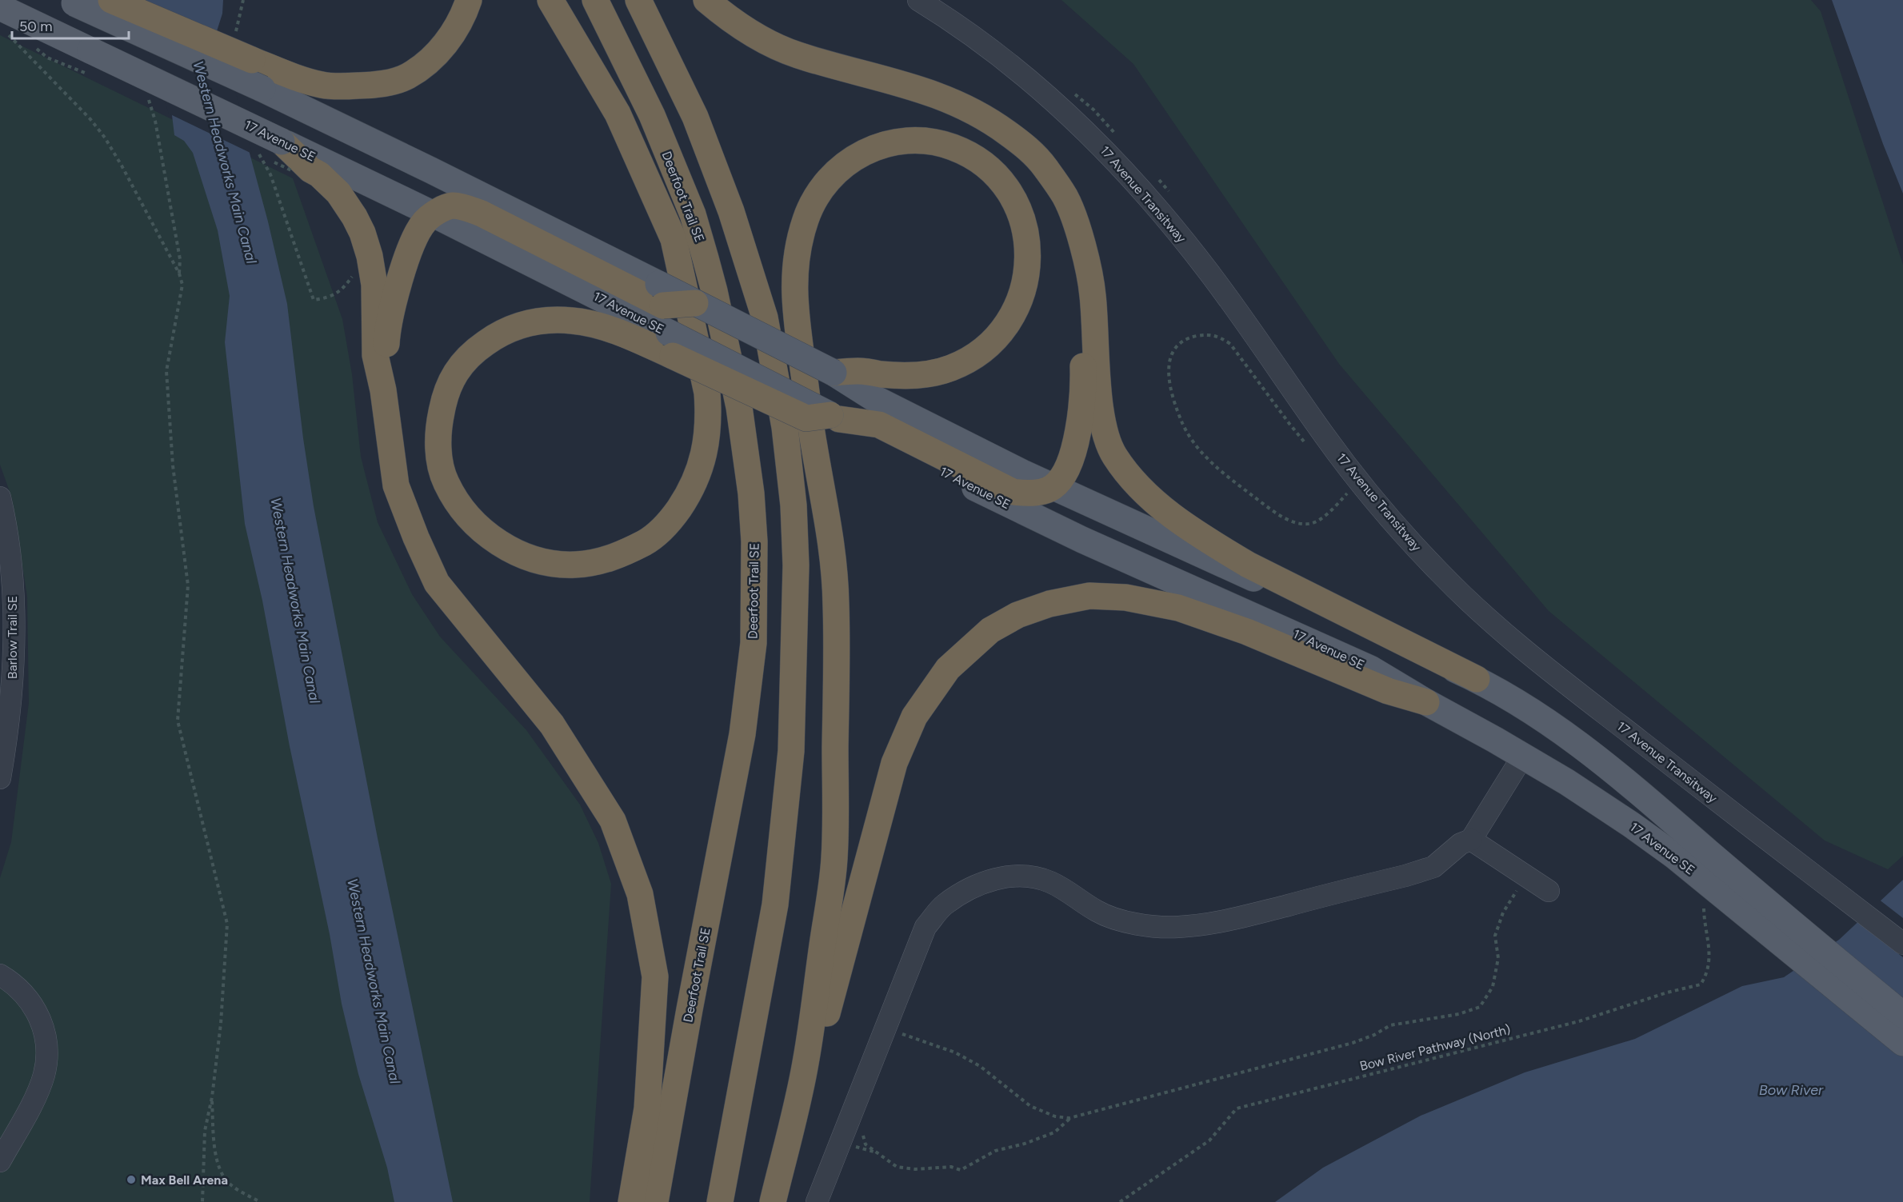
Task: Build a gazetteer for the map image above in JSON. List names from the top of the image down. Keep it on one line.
{"streets":{"highway":["Deerfoot Trail SE"],"main road":["17 Avenue SE"],"street":["17 Avenue Transitway","Barlow Trail SE"],"path":["Bow River Pathway (North)"]},"water":["Western Headworks Main Canal","Bow River"],"places":["Max Bell Arena"],"scale_bar":"50 m"}
